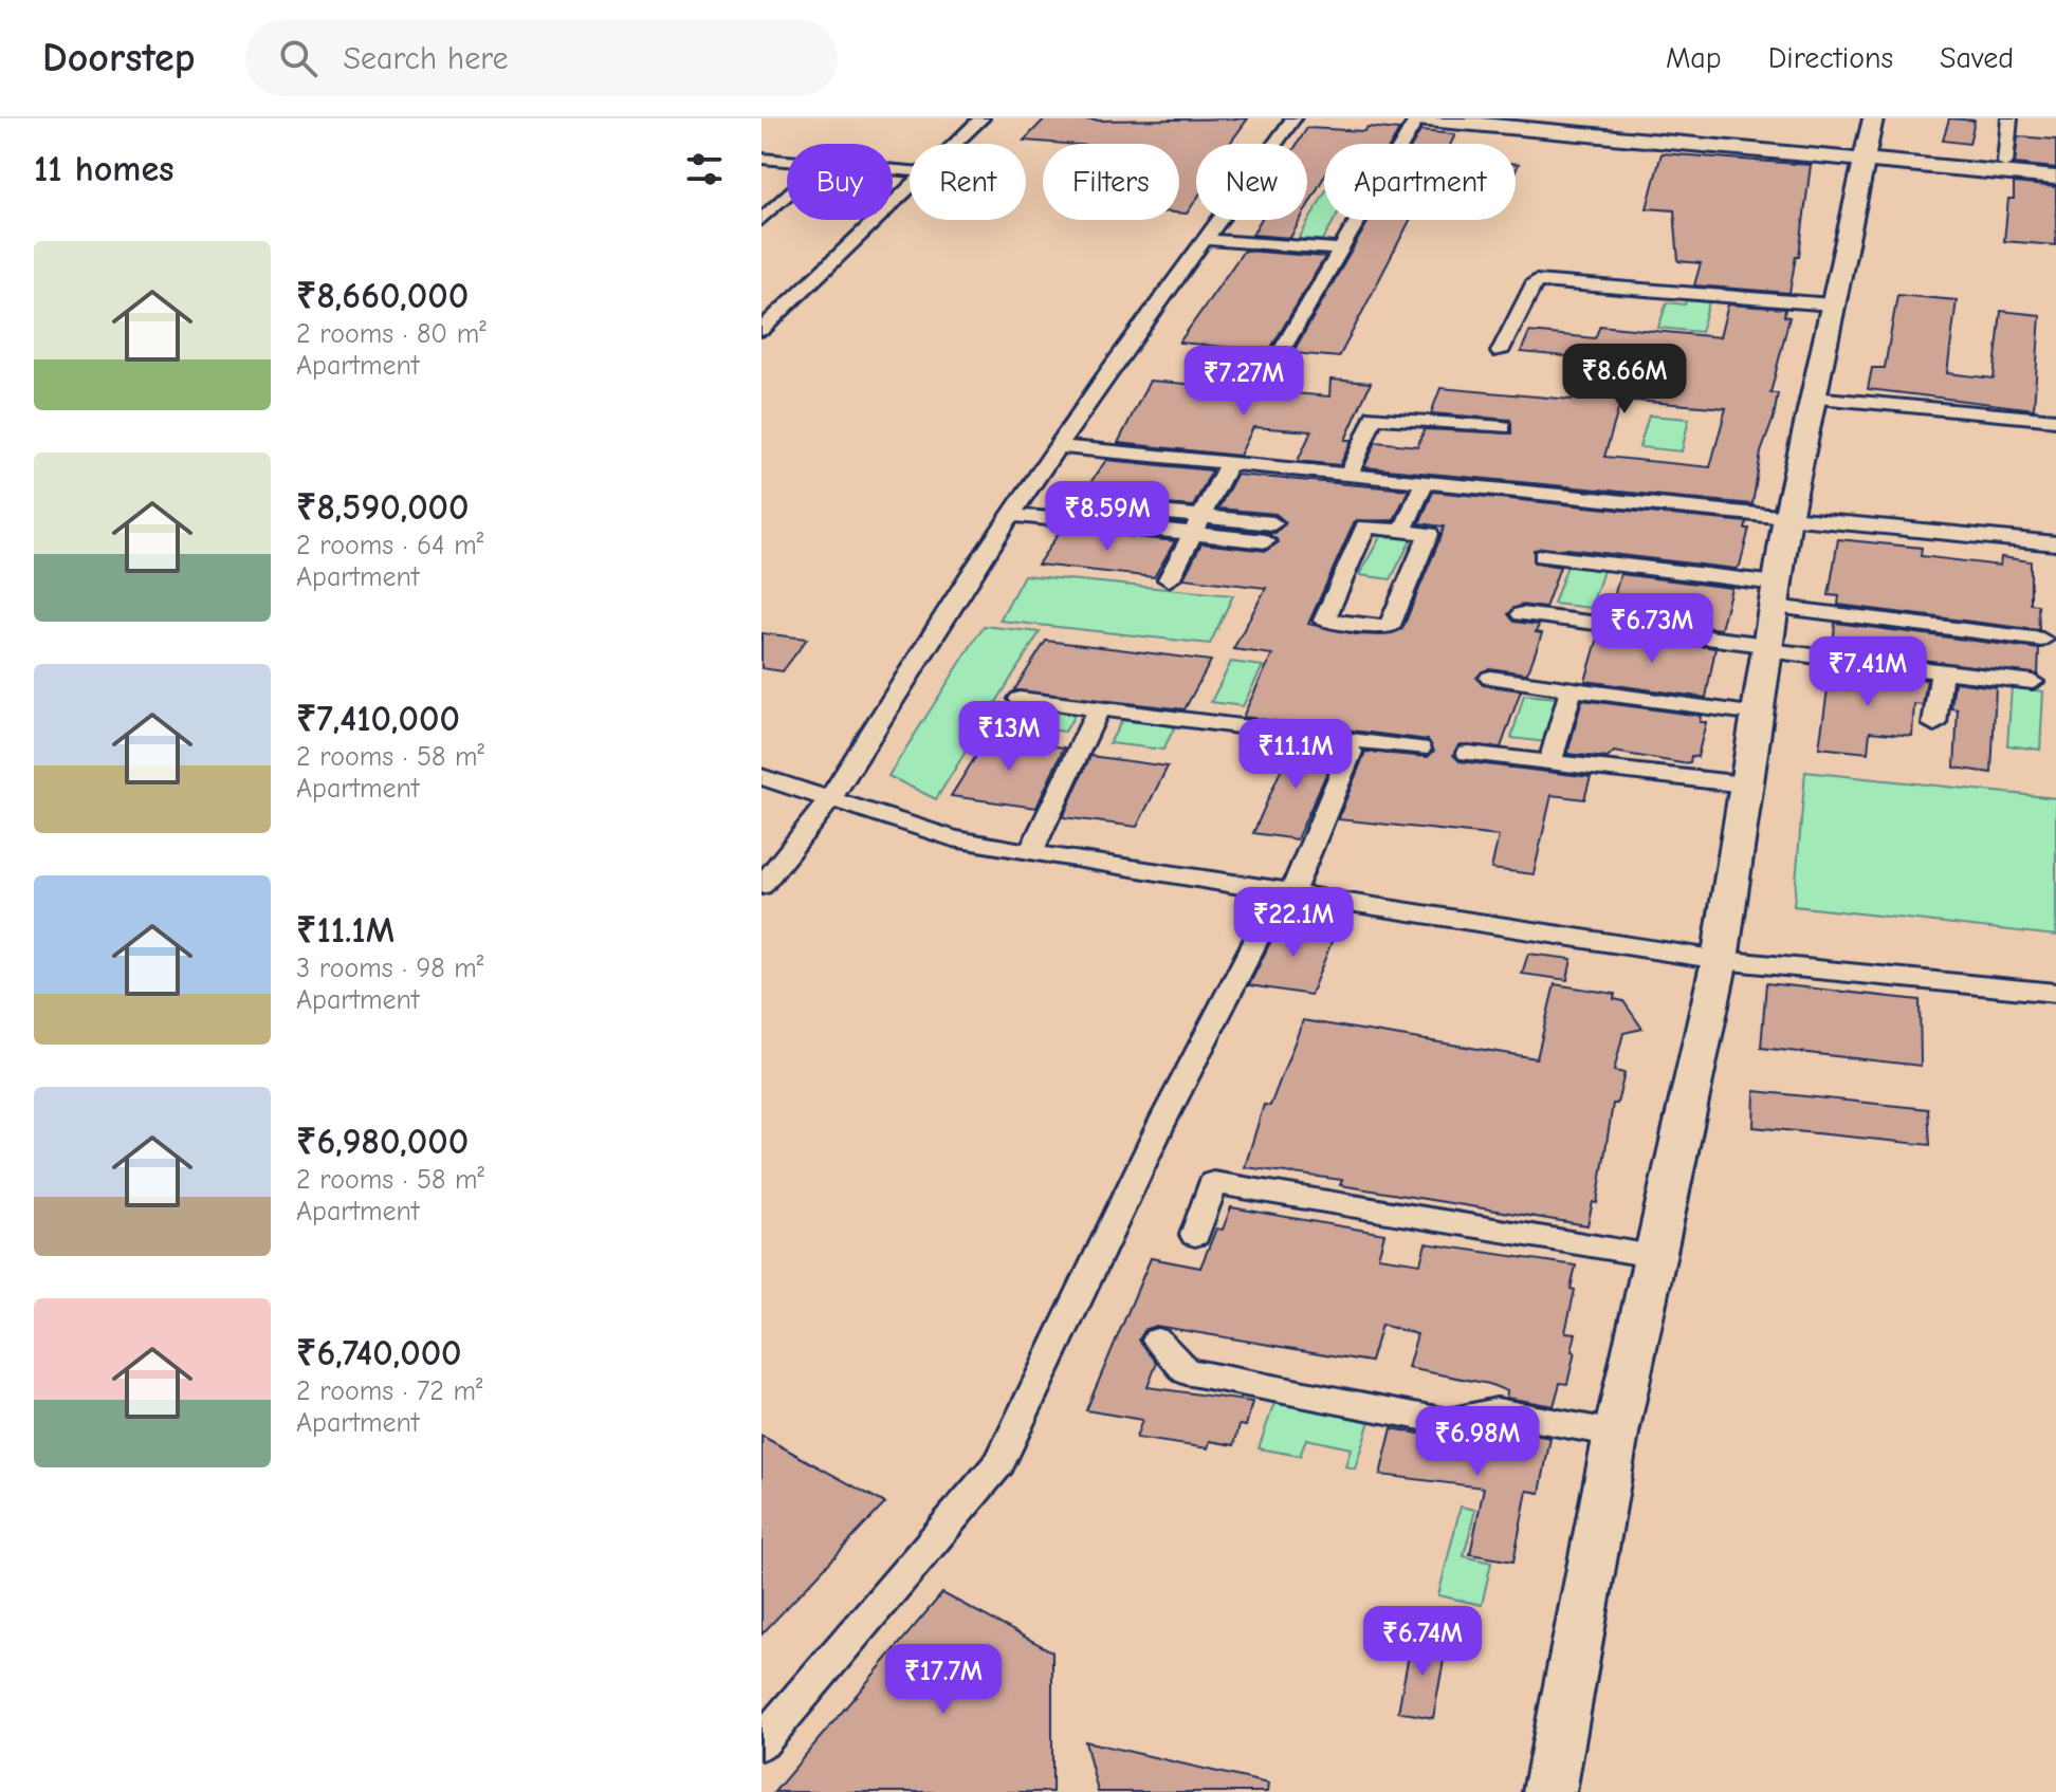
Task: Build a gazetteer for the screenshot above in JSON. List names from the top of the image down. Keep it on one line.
{"page":{"header":"Doorstep","search":"Search here","nav":["Map","Directions","Saved"],"heading":"11 homes","chip":["Buy","Rent","Filters","New","Apartment"],"list":[{"name":"₹8,660,000","note":"2 rooms · 80 m² · Apartment"},{"name":"₹8,590,000","note":"2 rooms · 64 m² · Apartment"},{"name":"₹7,410,000","note":"2 rooms · 58 m² · Apartment"},{"name":"₹11.1M","note":"3 rooms · 98 m² · Apartment"},{"name":"₹6,980,000","note":"2 rooms · 58 m² · Apartment"},{"name":"₹6,740,000","note":"2 rooms · 72 m² · Apartment"}],"price":["₹8.66M","₹7.27M","₹8.59M","₹6.73M","₹7.41M","₹13M","₹11.1M","₹22.1M","₹6.98M","₹6.74M","₹17.7M"]}}
